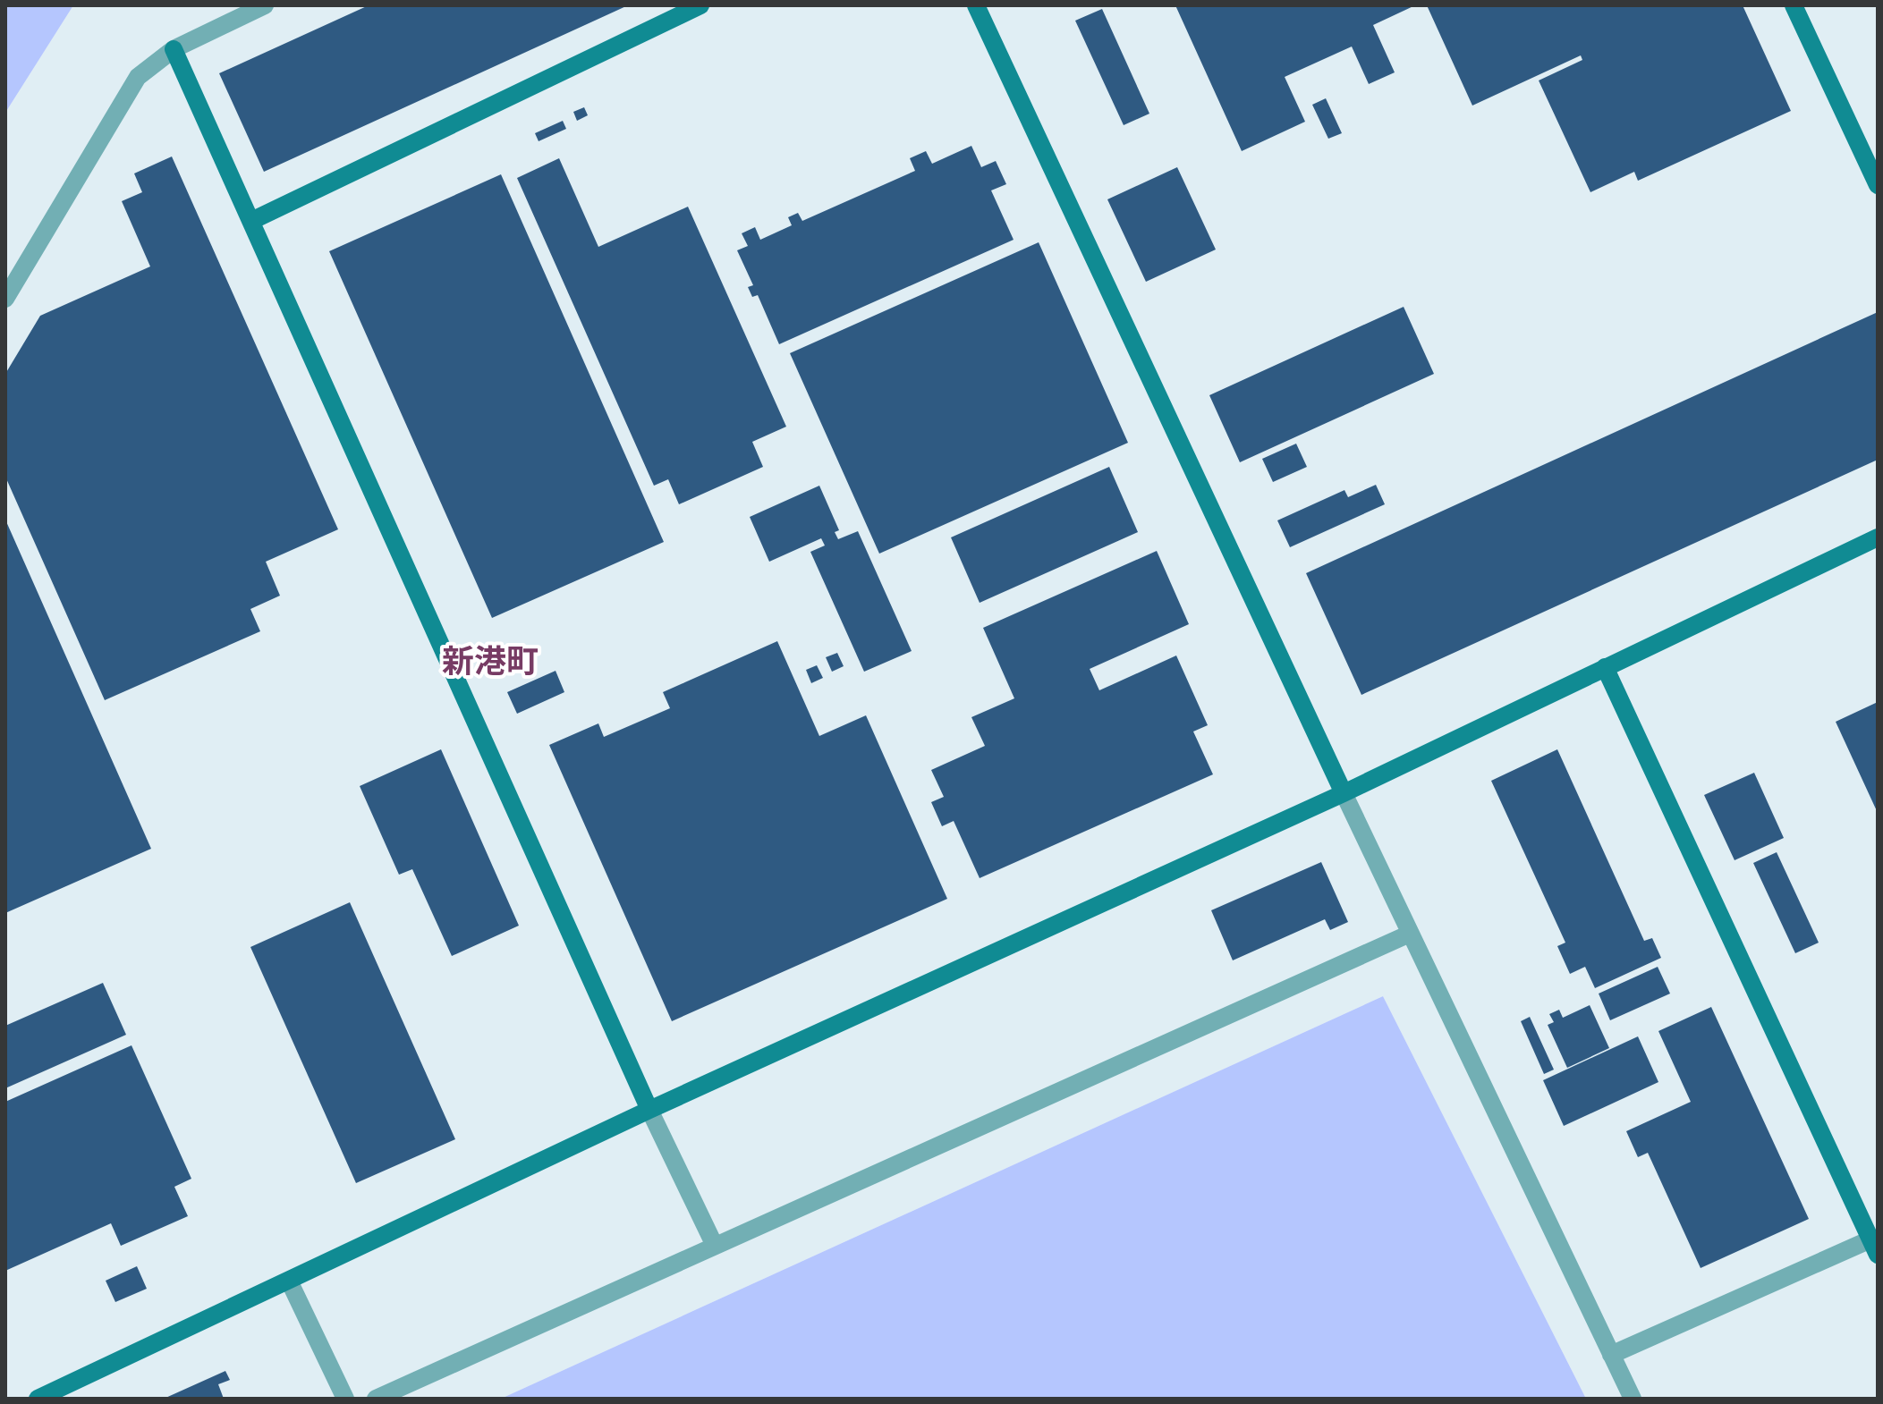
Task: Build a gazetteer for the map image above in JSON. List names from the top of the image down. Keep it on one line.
{"districts":["新港町"]}
